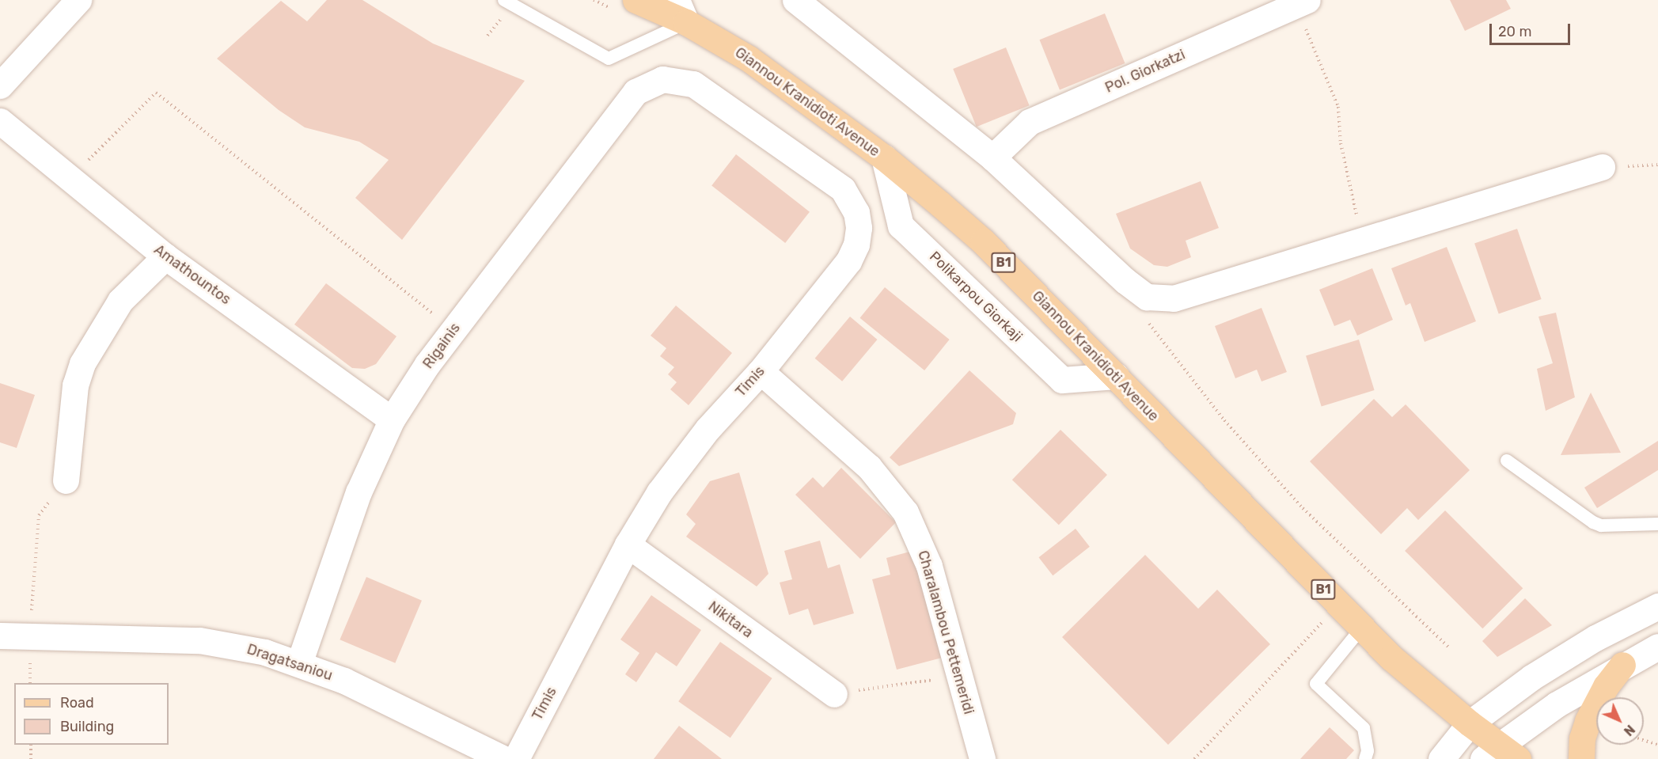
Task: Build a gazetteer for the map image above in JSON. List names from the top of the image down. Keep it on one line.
{"streets":{"main road":["Giannou Kranidioti Avenue","B1"],"street":["Pol. Giorkatzi","Amathountos","Polikarpou Giorkaji","Rigainis","Timis","Nikitara","Charalambou Pettemeridi","Dragatsaniou"]},"crossings":[["Giannou Kranidioti Avenue","Polikarpou Giorkaji"],["Amathountos","Rigainis"],["Rigainis","Timis"],["Rigainis","Dragatsaniou"],["Timis","Nikitara"],["Timis","Charalambou Pettemeridi"]],"legend":["Road","Building"],"scale_bar":"20 m","north":"bottom right"}
